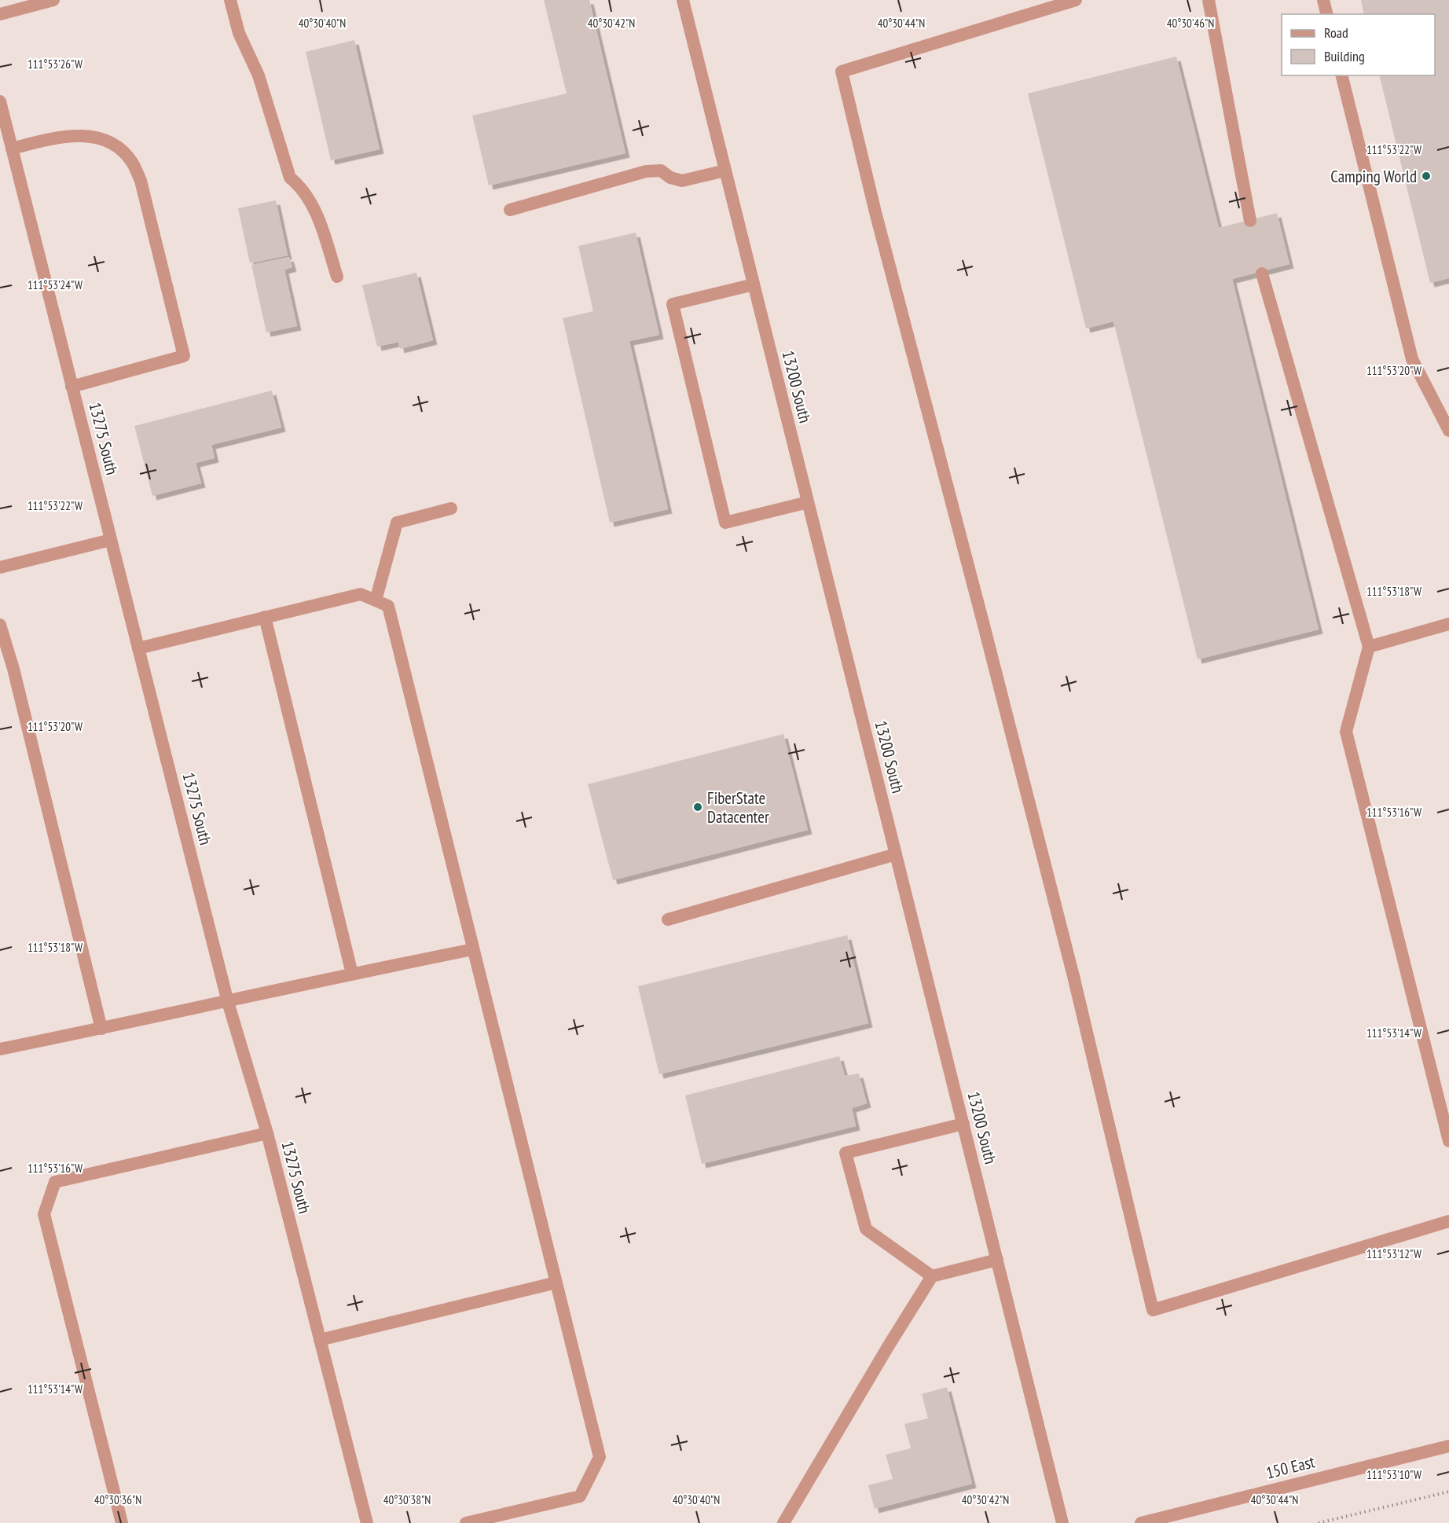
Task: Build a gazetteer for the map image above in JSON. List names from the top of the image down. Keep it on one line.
{"streets":{"street":["13200 South","13275 South","150 East"]},"places":["Camping World","FiberState Datacenter"],"legend":["Road","Building"],"coordinates":["40°30'40\"N","40°30'42\"N","40°30'44\"N","40°30'46\"N","111°53'26\"W","111°53'22\"W","111°53'24\"W","111°53'20\"W","111°53'18\"W","111°53'16\"W","111°53'14\"W","111°53'12\"W","111°53'10\"W","40°30'36\"N","40°30'38\"N"]}
